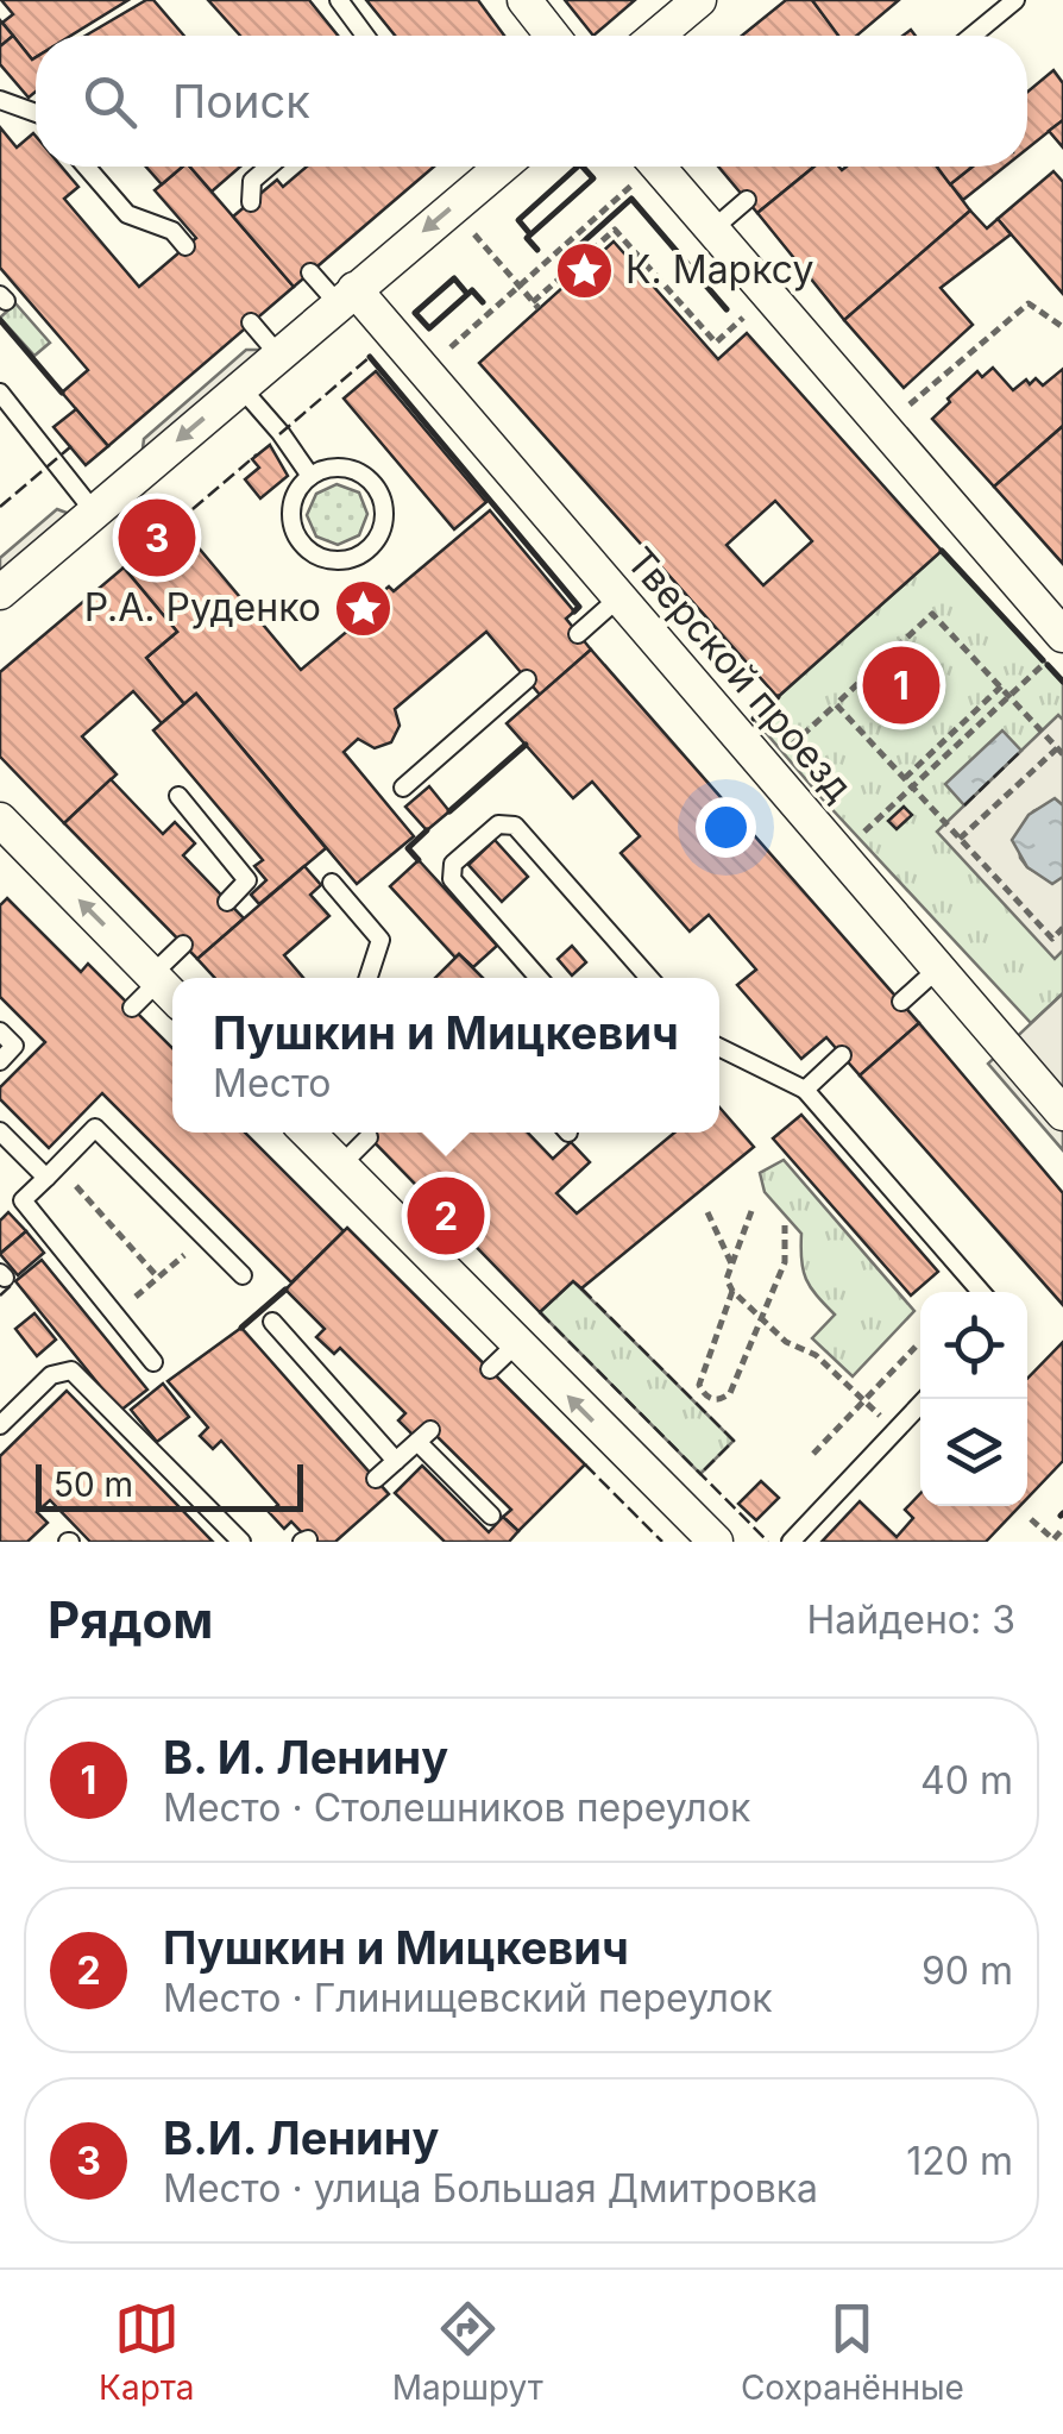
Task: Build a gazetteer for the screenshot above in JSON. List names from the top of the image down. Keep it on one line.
{"streets":{"street":["Тверской проезд"]},"places":{"place":["К. Марксу","Р.А. Руденко"]},"scale_bar":"50 m","page":{"search":"Поиск","pins":["3","1","2"],"popup":["Пушкин и Мицкевич","Место"],"scale":"50 m","heading":["Рядом","Найдено: 3"],"list":[{"mark":"1","name":"В. И. Ленину","note":"Место · Столешников переулок","value":"40 m"},{"mark":"2","name":"Пушкин и Мицкевич","note":"Место · Глинищевский переулок","value":"90 m"},{"mark":"3","name":"В.И. Ленину","note":"Место · улица Большая Дмитровка","value":"120 m"}],"nav":["Карта","Маршрут","Сохранённые"]}}
